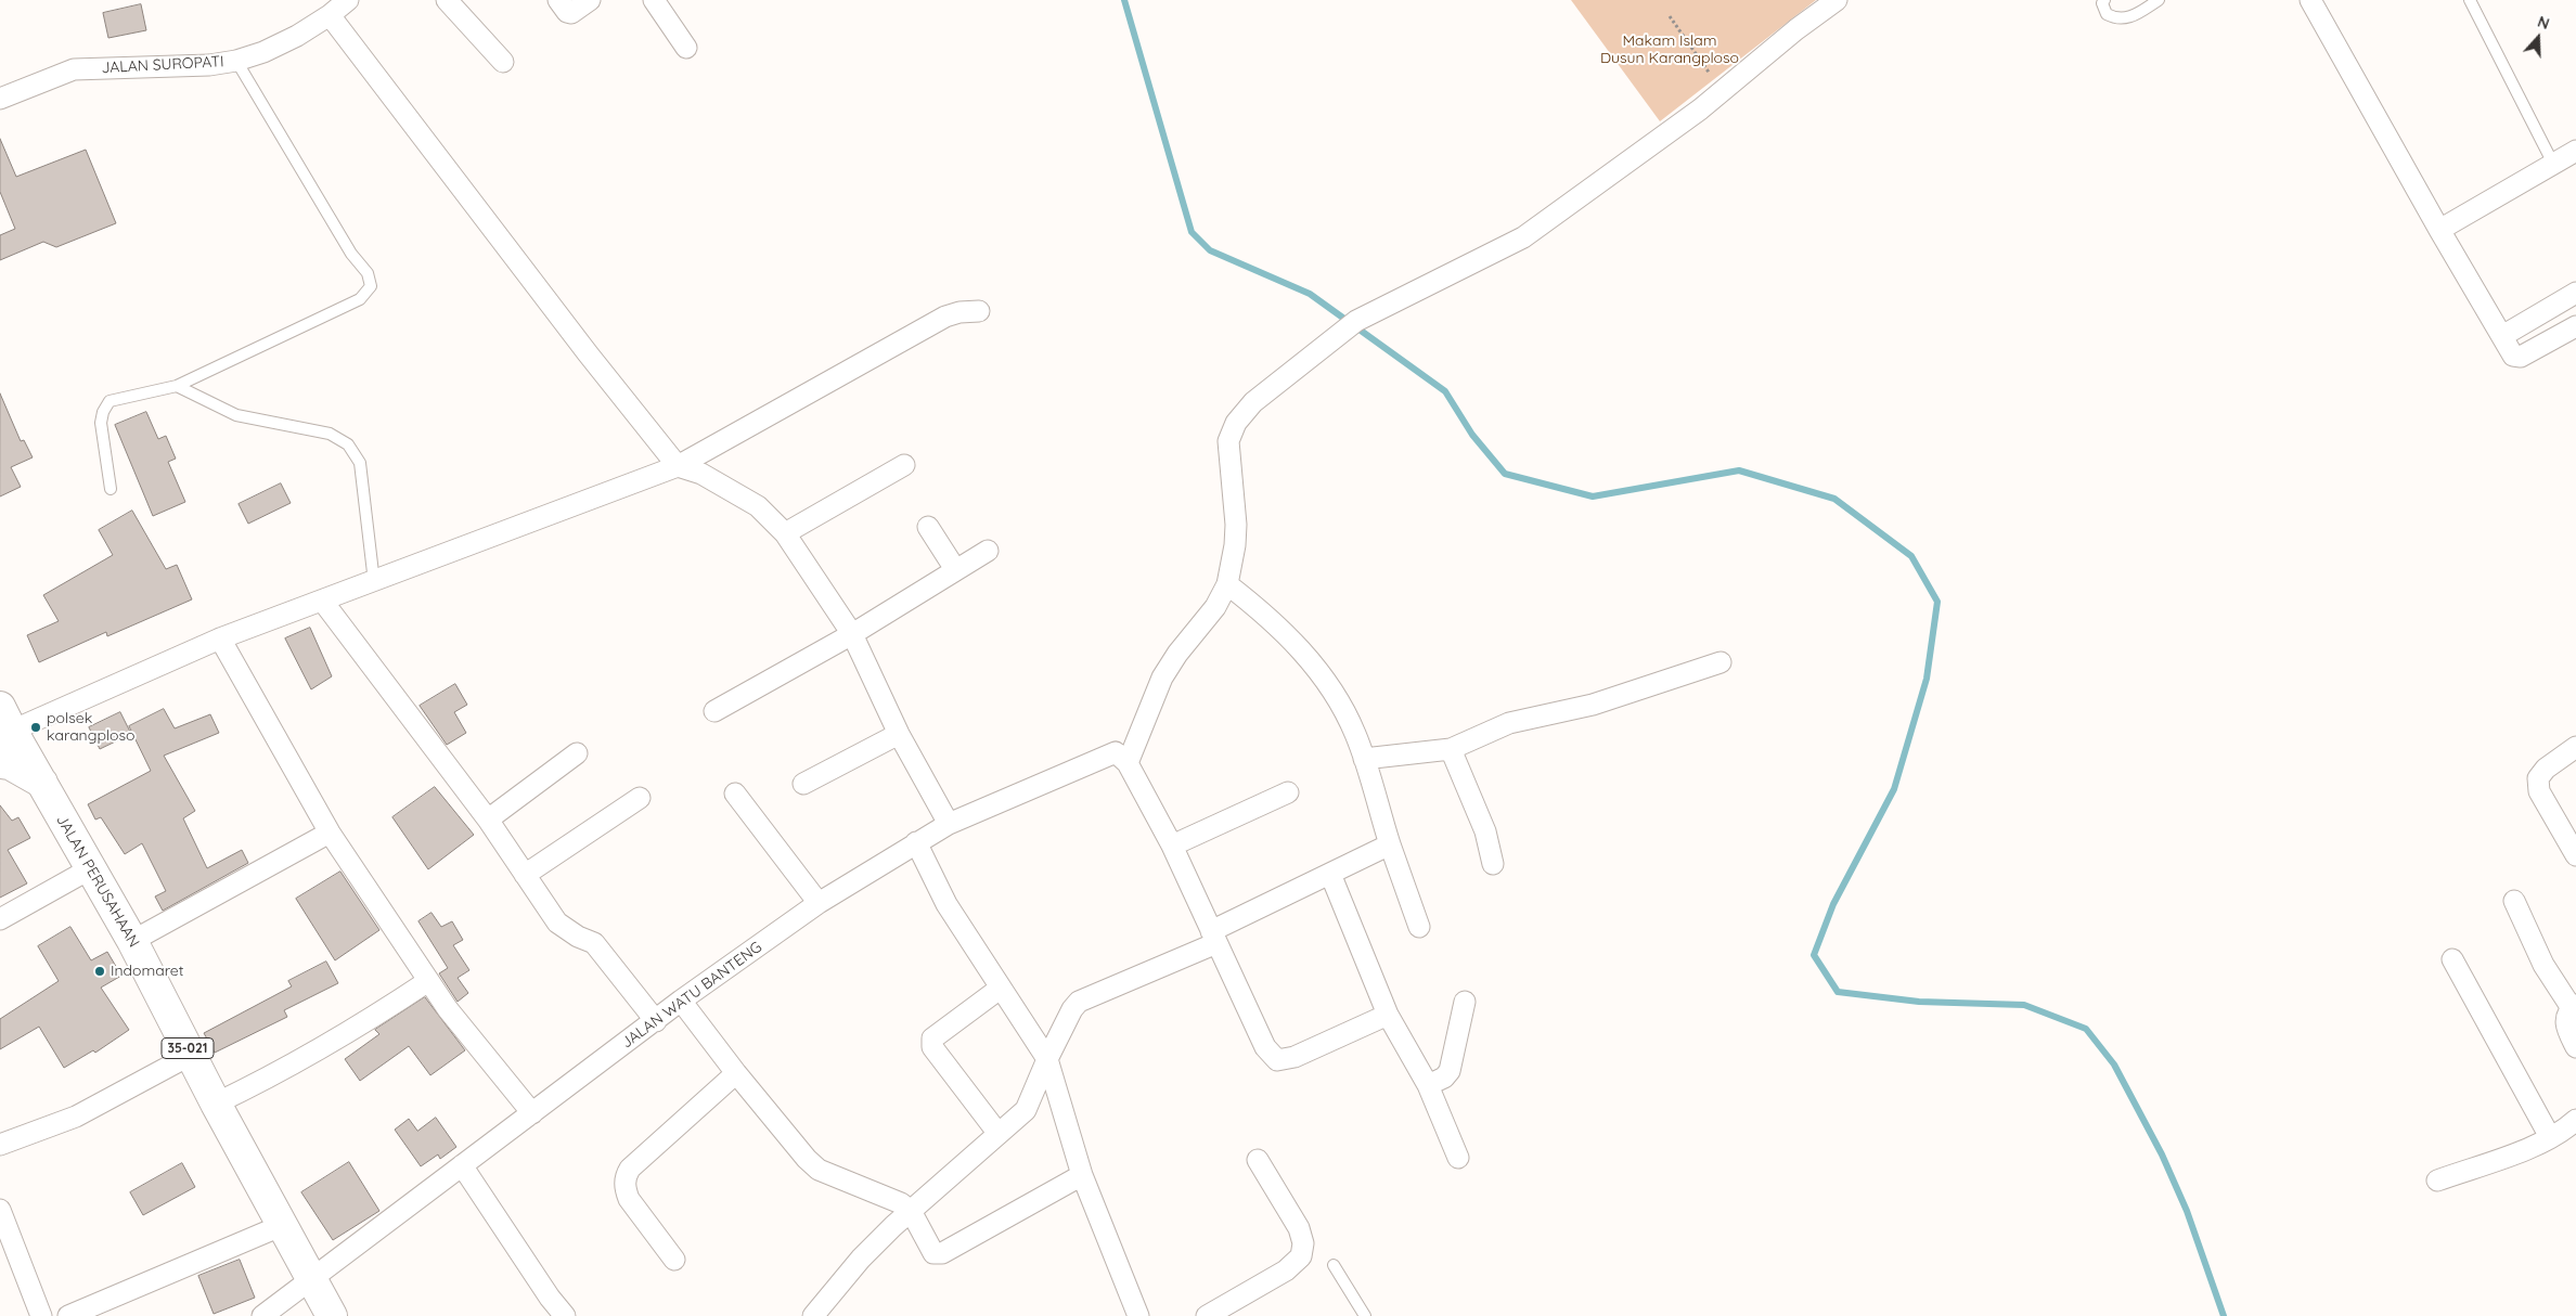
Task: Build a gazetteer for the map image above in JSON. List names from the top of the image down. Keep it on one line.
{"streets":{"main road":["JALAN PERUSAHAAN","35-021"],"street":["JALAN SUROPATI","JALAN WATU BANTENG"]},"crossings":[["JALAN PERUSAHAAN","JALAN WATU BANTENG"]],"parks":["Makam Islam Dusun Karangploso"],"places":["polsek karangploso","Indomaret"],"north":"top"}
